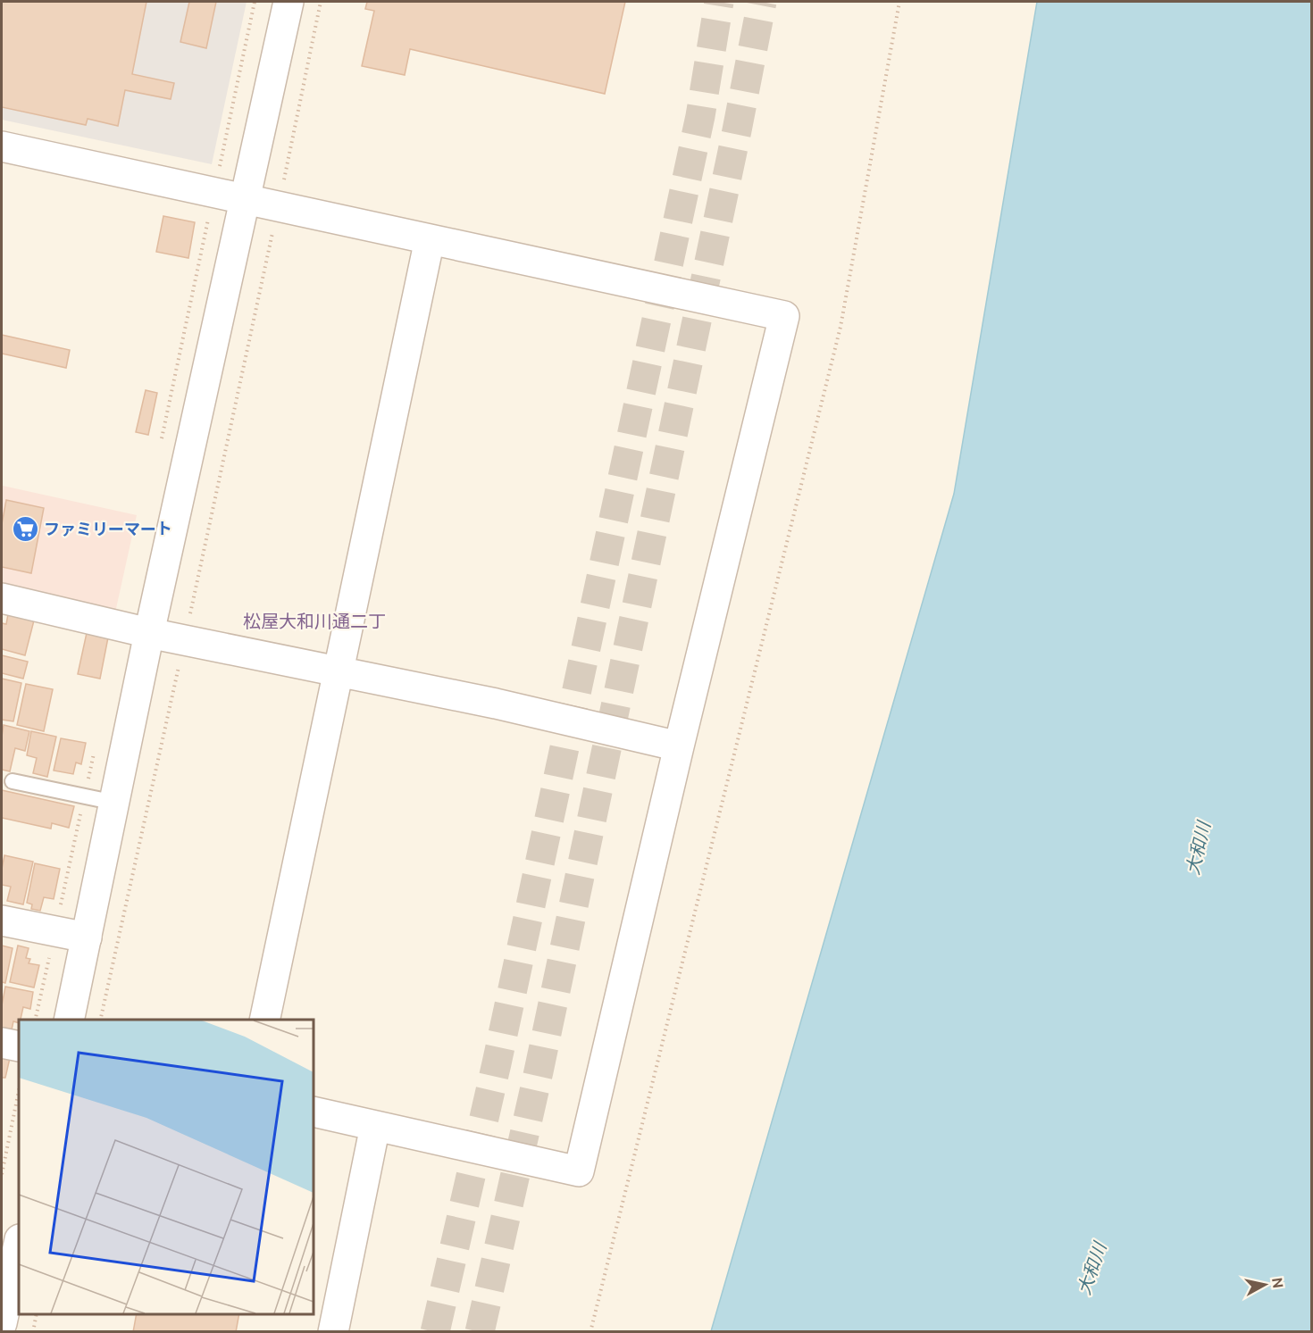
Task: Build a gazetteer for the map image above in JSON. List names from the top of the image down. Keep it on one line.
{"districts":["松屋大和川通二丁"],"water":["大和川"],"places":{"supermarket":["ファミリーマート"]},"north":"right"}
